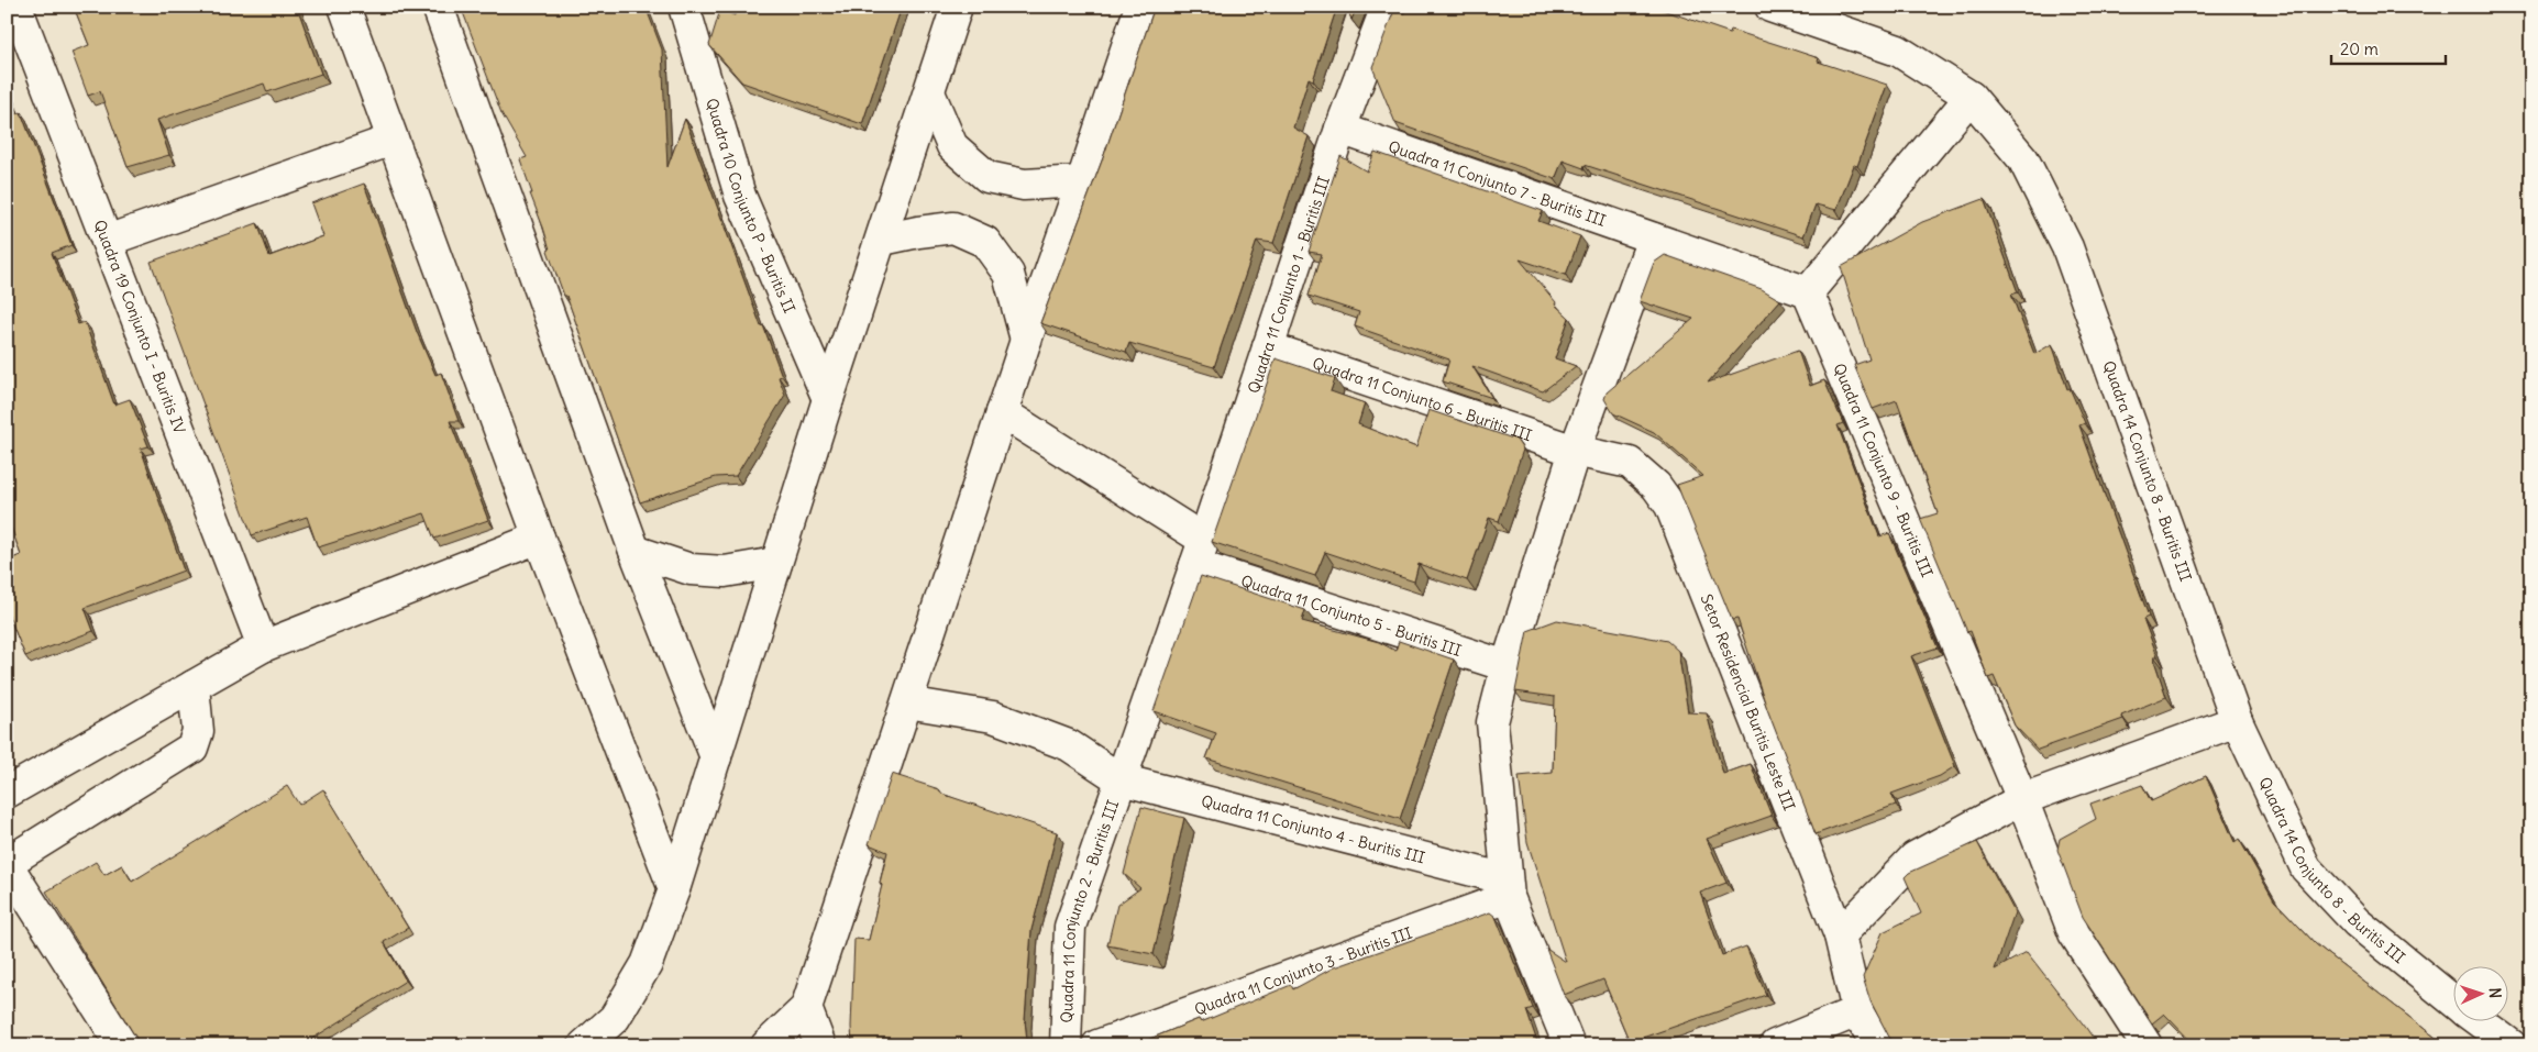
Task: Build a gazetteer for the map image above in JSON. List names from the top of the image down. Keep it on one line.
{"streets":{"street":["Quadra 11 Conjunto 7 - Buritis III","Quadra 10 Conjunto P - Buritis II","Quadra 11 Conjunto 1 - Buritis III","Quadra 19 Conjunto I - Buritis IV","Quadra 11 Conjunto 6 - Buritis III","Quadra 11 Conjunto 9 - Buritis III","Quadra 14 Conjunto 8 - Buritis III","Quadra 11 Conjunto 5 - Buritis III","Setor Residencial Buritis Leste III","Quadra 11 Conjunto 4 - Buritis III","Quadra 11 Conjunto 2 - Buritis III","Quadra 11 Conjunto 3 - Buritis III"]},"crossings":[["Quadra 11 Conjunto 7 - Buritis III","Quadra 11 Conjunto 1 - Buritis III"],["Quadra 11 Conjunto 1 - Buritis III","Quadra 11 Conjunto 6 - Buritis III"],["Quadra 11 Conjunto 1 - Buritis III","Quadra 11 Conjunto 5 - Buritis III"],["Quadra 11 Conjunto 6 - Buritis III","Setor Residencial Buritis Leste III"],["Quadra 11 Conjunto 4 - Buritis III","Quadra 11 Conjunto 2 - Buritis III"],["Quadra 11 Conjunto 4 - Buritis III","Quadra 11 Conjunto 3 - Buritis III"]],"scale_bar":"20 m","north":"right"}
